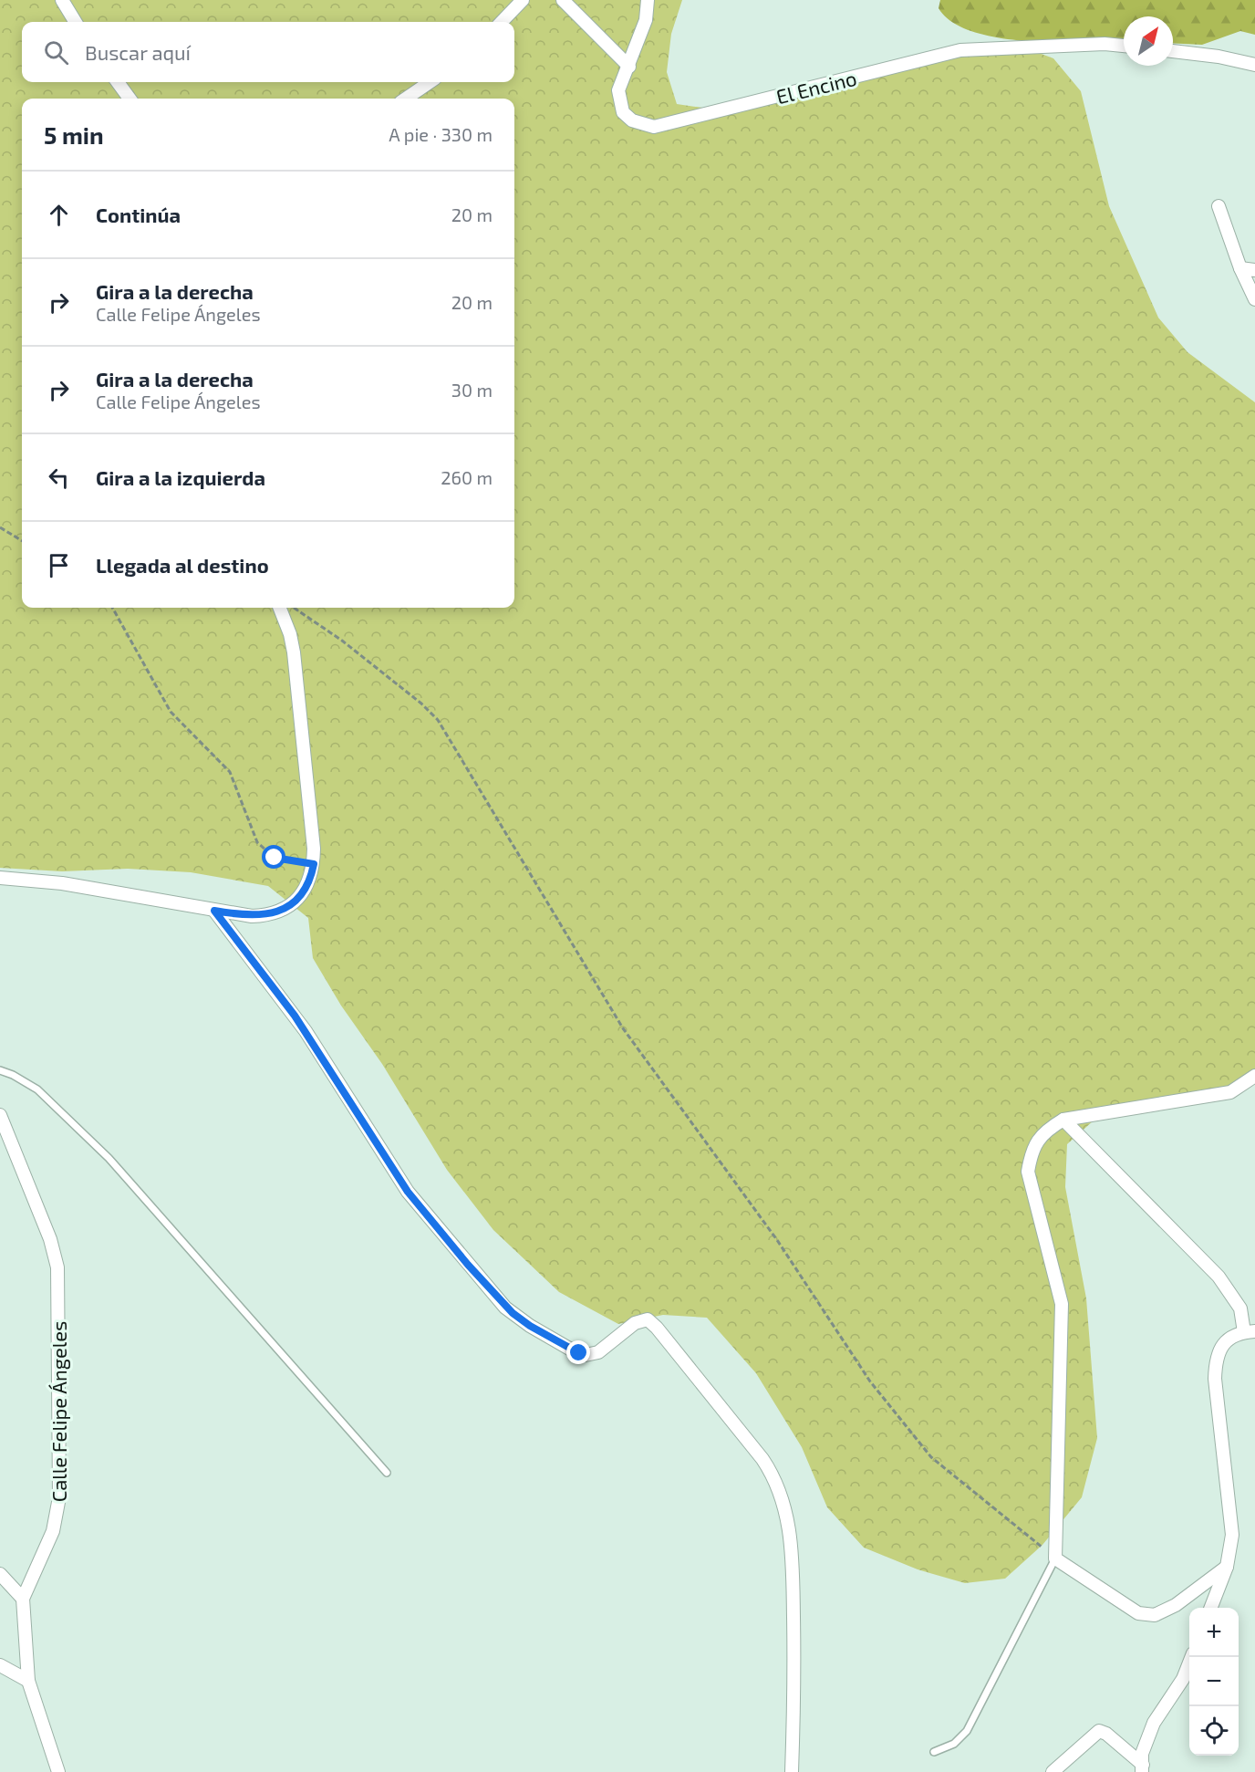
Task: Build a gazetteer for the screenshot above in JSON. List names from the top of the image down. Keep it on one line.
{"streets":{"street":["El Encino","Calle Felipe Ángeles"]},"north":"top right","page":{"search":"Buscar aquí","heading":["5 min","A pie · 330 m"],"list":[["Continúa","20 m"],["Gira a la derecha","Calle Felipe Ángeles","20 m"],["Gira a la derecha","Calle Felipe Ángeles","30 m"],["Gira a la izquierda","260 m"],"Llegada al destino"],"map_buttons":["+","−"]}}
